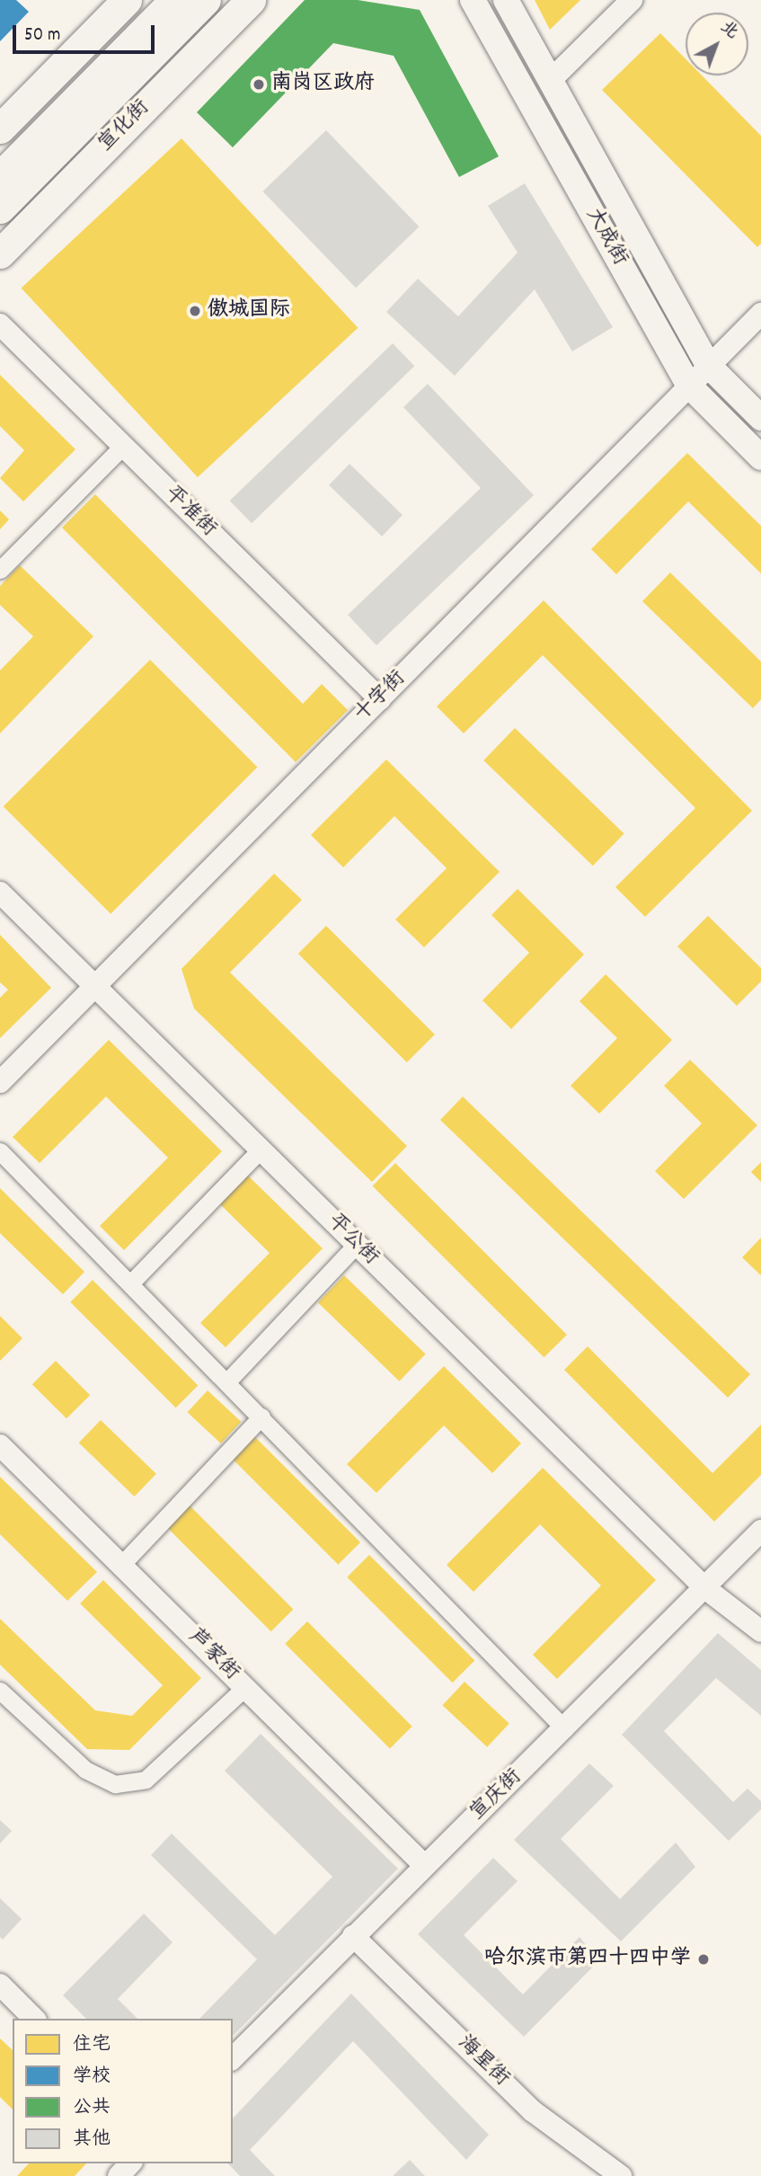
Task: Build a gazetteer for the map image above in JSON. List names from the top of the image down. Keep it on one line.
{"streets":{"highway":["宣化街"],"main road":["大成街"],"street":["平准街","十字街","平公街","芦家街","宣庆街","海星街"]},"crossings":[["大成街","十字街"],["平准街","十字街"],["十字街","平公街"],["平公街","宣庆街"],["芦家街","宣庆街"],["宣庆街","海星街"]],"places":["南岗区政府","傲城国际","哈尔滨市第四十四中学"],"legend":["住宅","学校","公共","其他"],"scale_bar":"50 m","north":"top right"}
